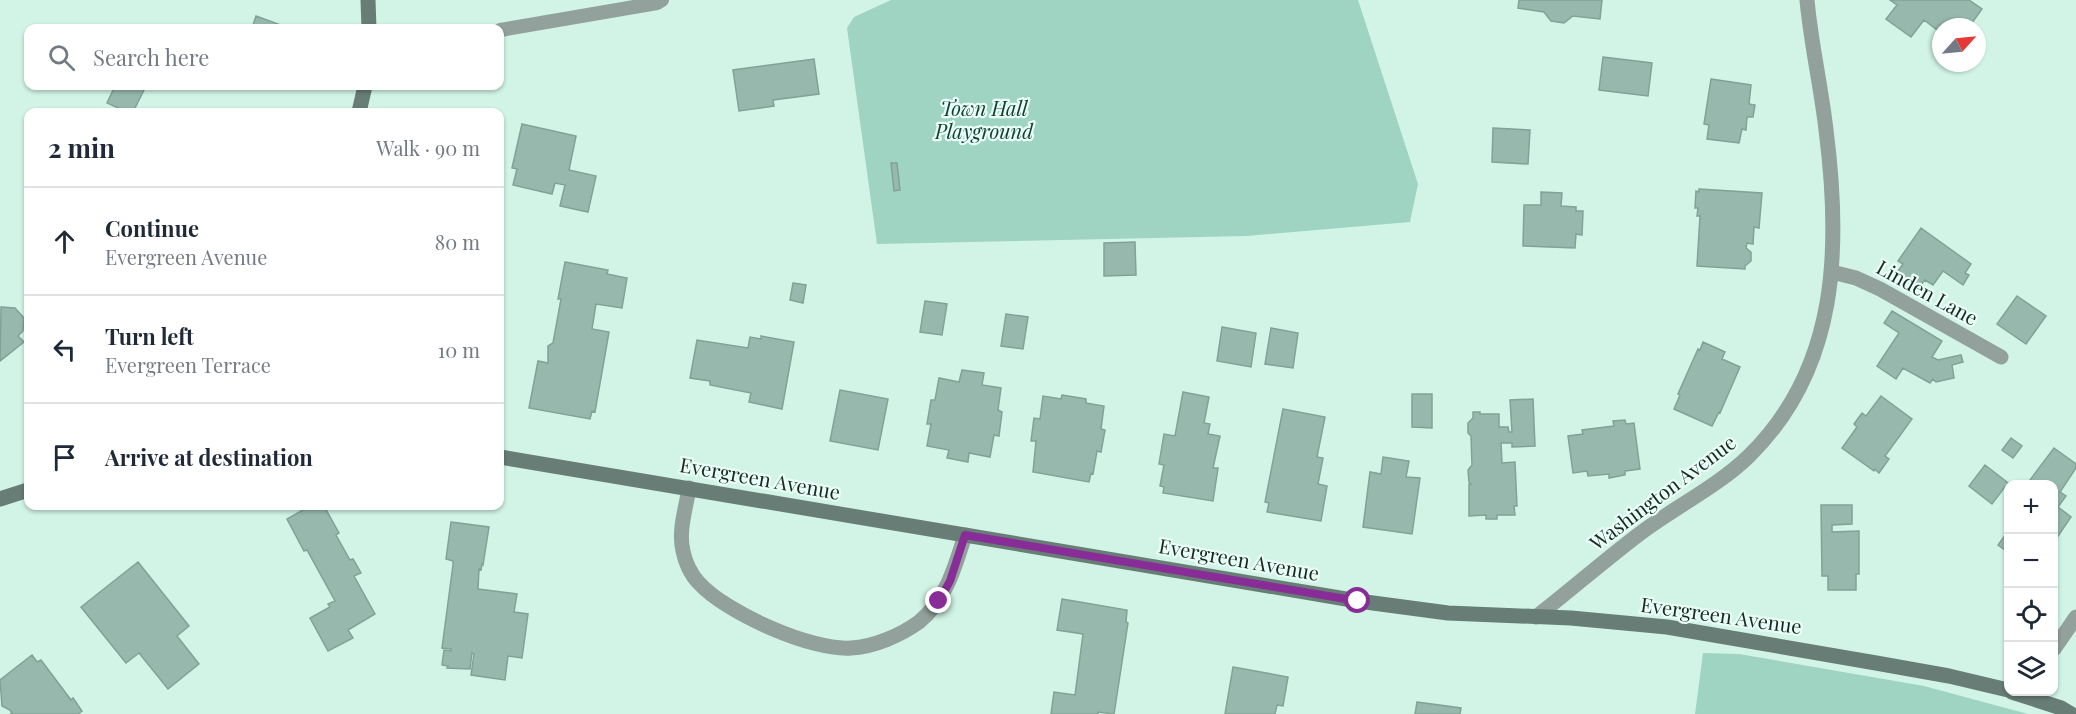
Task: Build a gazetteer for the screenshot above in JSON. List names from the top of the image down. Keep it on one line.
{"streets":{"main road":["Evergreen Avenue"],"street":["Linden Lane","Washington Avenue"]},"crossings":[["Linden Lane","Washington Avenue"],["Evergreen Avenue","Washington Avenue"]],"parks":["Town Hall Playground"],"north":"top right","page":{"search":"Search here","heading":["2 min","Walk · 90 m"],"list":[["Continue","Evergreen Avenue","80 m"],["Turn left","Evergreen Terrace","10 m"],"Arrive at destination"],"map_buttons":["+","−"]}}
